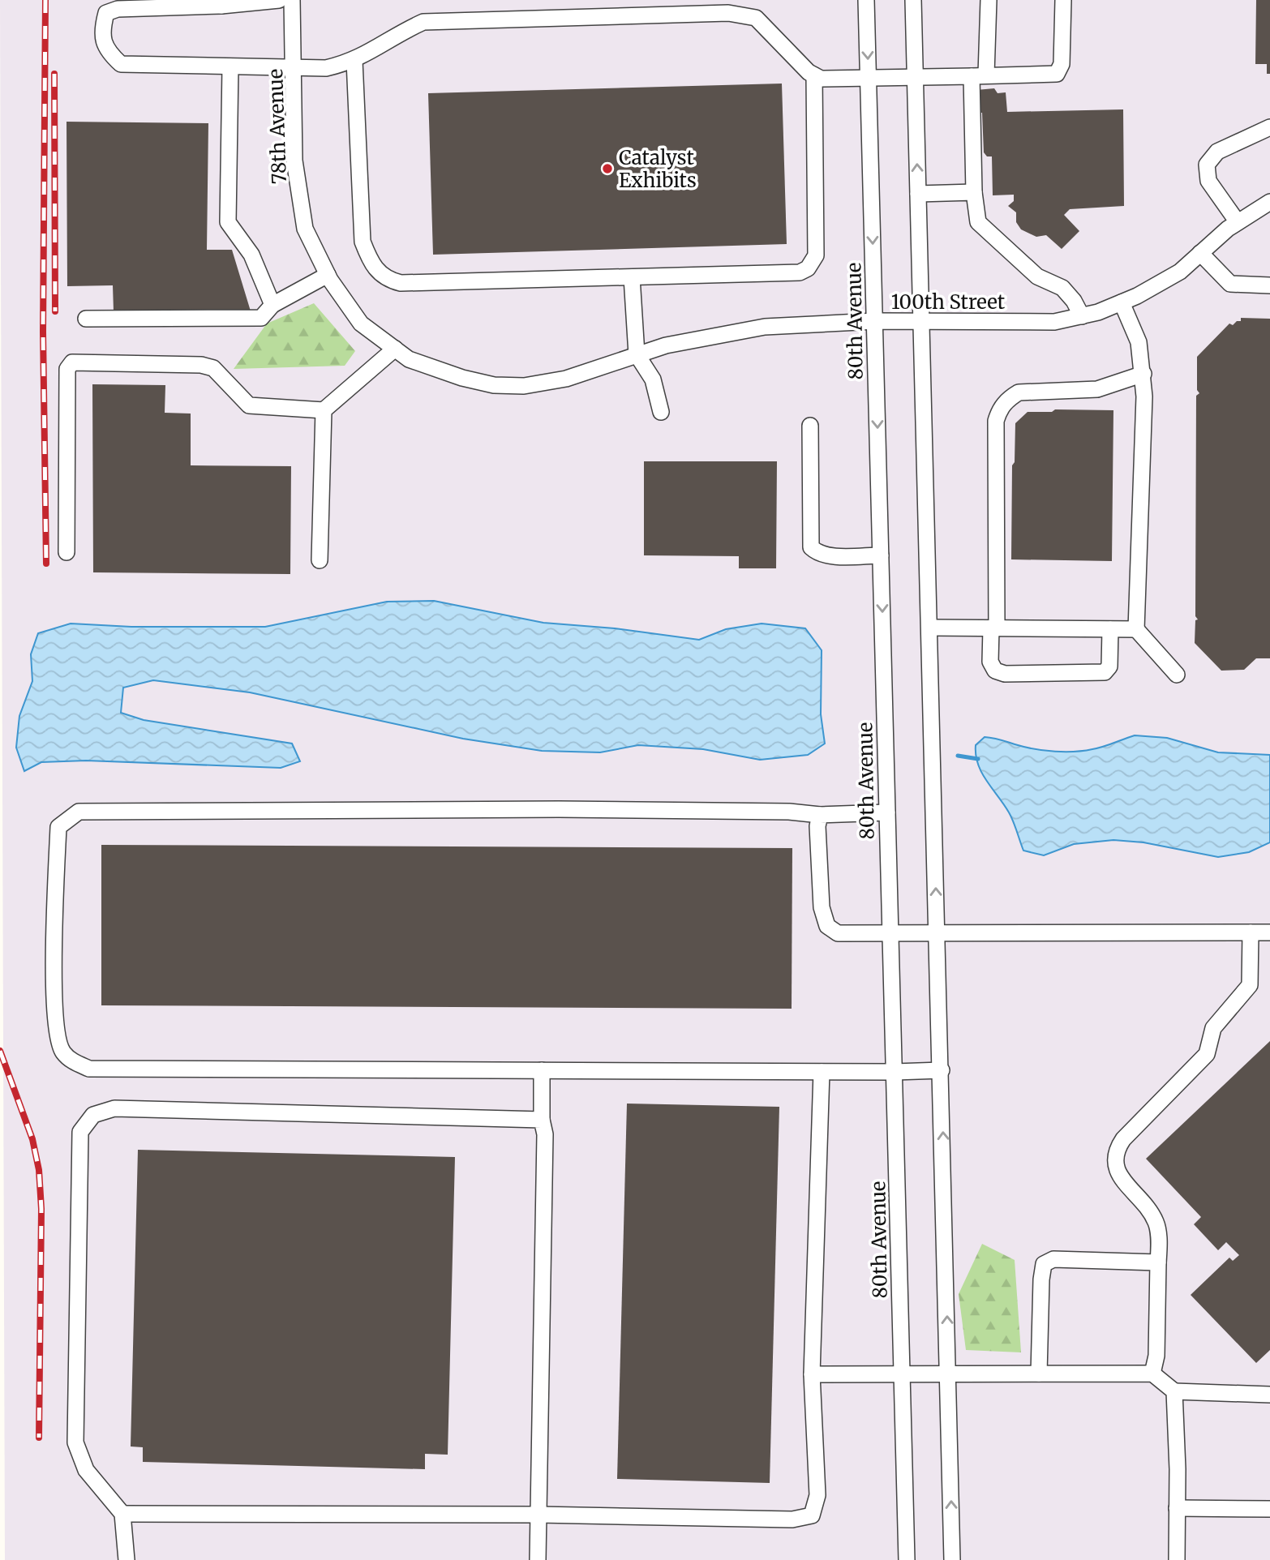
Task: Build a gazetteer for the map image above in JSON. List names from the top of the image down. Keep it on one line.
{"streets":{"street":["78th Avenue","100th Street","80th Avenue"]},"crossings":[["78th Avenue","100th Street"],["100th Street","80th Avenue"]],"places":["Catalyst Exhibits"]}
